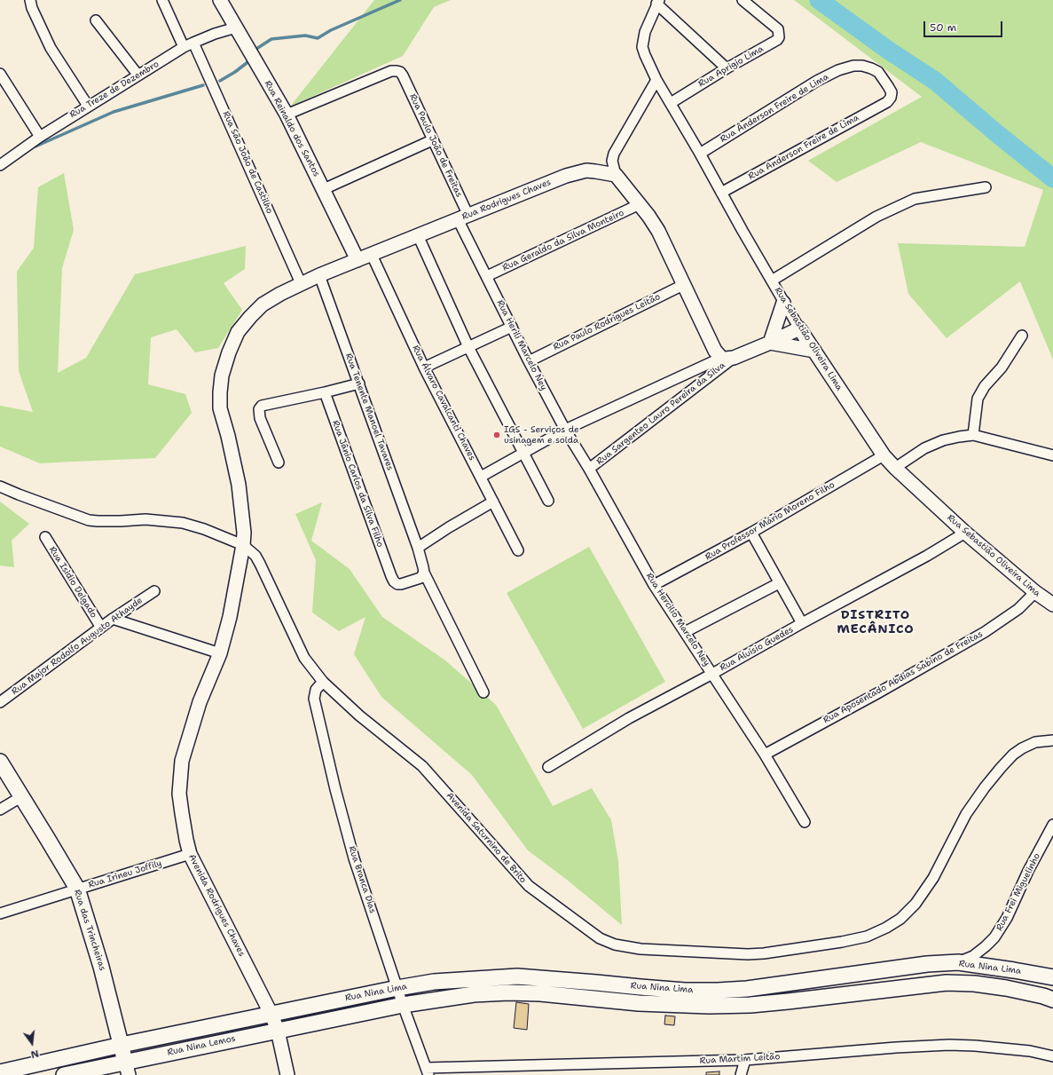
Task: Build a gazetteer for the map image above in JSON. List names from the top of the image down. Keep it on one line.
{"streets":{"main road":["Rua das Trincheiras","Rua Nina Lima","Rua Nina Lemos"],"street":["Rua Aprigio Lima","Rua Treze de Dezembro","Rua Ânderson Freire de Lima","Rua Reinaldo dos Santos","Rua Paulo João de Freitas","Rua Anderson Freire de Lima","Rua São João de Castilho","Rua Rodrigues Chaves","Rua Geraldo da Silva Monteiro","Rua Paulo Rodrigues Leitão","Rua Sebastião Oliveira Lima","Rua Herili Marcelo Ney","Rua Álvaro Cavalcanti Chaves","Rua Tenente Manoel Tavares","Rua Sargenteo Lauro Pereira da Silva","Rua Jânio Carlos da Silva Filho","Rua Professor Mário Moreno Filho","Rua Isidio Delgado","Rua Hercilio Marcelo Ney","Rua Major Rodolfo Augusto Athayde","Rua Aluisio Guedes","Rua Aposentado Abdias Sabino de Freitas","Avenida Saturnino de Brito","Rua Irineu Joffily","Rua Branca Dias","Rua Frei Miguelinho","Avenida Rodrigues Chaves","Rua Martim Leitão"]},"crossings":[["Rua Aprigio Lima","Rua Sebastião Oliveira Lima"],["Rua Treze de Dezembro","Rua Reinaldo dos Santos"],["Rua Treze de Dezembro","Rua São João de Castilho"],["Rua Ânderson Freire de Lima","Rua Anderson Freire de Lima"],["Rua Ânderson Freire de Lima","Rua Sebastião Oliveira Lima"],["Rua Reinaldo dos Santos","Rua Paulo João de Freitas"],["Rua Reinaldo dos Santos","Rua Rodrigues Chaves"],["Rua Paulo João de Freitas","Rua Rodrigues Chaves"],["Rua Paulo João de Freitas","Rua Herili Marcelo Ney"],["Rua Anderson Freire de Lima","Rua Sebastião Oliveira Lima"],["Rua São João de Castilho","Rua Rodrigues Chaves"],["Rua São João de Castilho","Avenida Rodrigues Chaves"],["Rua Rodrigues Chaves","Rua Herili Marcelo Ney"],["Rua Rodrigues Chaves","Rua Álvaro Cavalcanti Chaves"],["Rua Rodrigues Chaves","Rua Tenente Manoel Tavares"],["Rua Rodrigues Chaves","Avenida Rodrigues Chaves"],["Rua Geraldo da Silva Monteiro","Rua Herili Marcelo Ney"],["Rua Paulo Rodrigues Leitão","Rua Herili Marcelo Ney"],["Rua Sebastião Oliveira Lima","Rua Professor Mário Moreno Filho"],["Rua Sebastião Oliveira Lima","Rua Aluisio Guedes"],["Rua Sebastião Oliveira Lima","Rua Aposentado Abdias Sabino de Freitas"],["Rua Herili Marcelo Ney","Rua Sargenteo Lauro Pereira da Silva"],["Rua Herili Marcelo Ney","Rua Hercilio Marcelo Ney"],["Rua Tenente Manoel Tavares","Rua Jânio Carlos da Silva Filho"],["Rua Sargenteo Lauro Pereira da Silva","Rua Hercilio Marcelo Ney"],["Rua Professor Mário Moreno Filho","Rua Hercilio Marcelo Ney"],["Rua Isidio Delgado","Rua Major Rodolfo Augusto Athayde"],["Rua Hercilio Marcelo Ney","Rua Aluisio Guedes"],["Rua Hercilio Marcelo Ney","Rua Aposentado Abdias Sabino de Freitas"],["Avenida Saturnino de Brito","Rua Branca Dias"],["Avenida Saturnino de Brito","Avenida Rodrigues Chaves"],["Rua Irineu Joffily","Avenida Rodrigues Chaves"],["Rua Irineu Joffily","Rua das Trincheiras"],["Rua Branca Dias","Rua Nina Lima"],["Rua Branca Dias","Rua Martim Leitão"],["Rua Frei Miguelinho","Rua Nina Lima"],["Avenida Rodrigues Chaves","Rua Nina Lima"],["Avenida Rodrigues Chaves","Rua Nina Lemos"],["Rua das Trincheiras","Rua Nina Lemos"],["Rua Nina Lima","Rua Nina Lemos"]],"districts":["DISTRITO MECÂNICO"],"places":["IGS - Serviços de usinagem e solda"],"scale_bar":"50 m","north":"bottom"}
